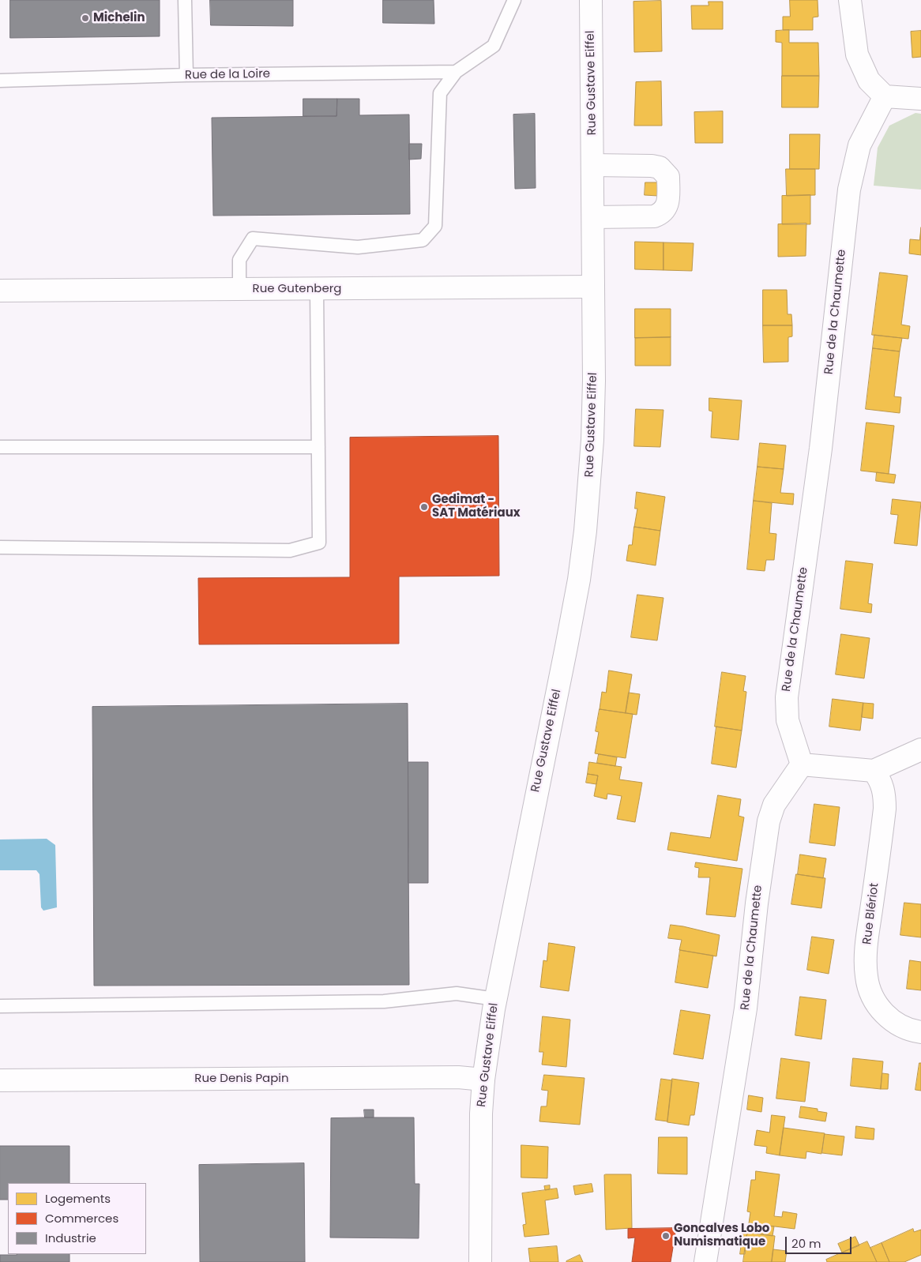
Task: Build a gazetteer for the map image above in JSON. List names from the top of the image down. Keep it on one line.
{"streets":{"street":["Rue Gustave Eiffel","Rue Gutenberg","Rue de la Chaumette","Rue Blériot","Rue Denis Papin"],"lane":["Rue de la Loire"]},"crossings":[["Rue Gustave Eiffel","Rue Gutenberg"],["Rue Gustave Eiffel","Rue Denis Papin"]],"places":["Michelin","Gedimat - SAT Matériaux","Goncalves Lobo Numismatique"],"legend":["Logements","Commerces","Industrie"],"scale_bar":"20 m"}
